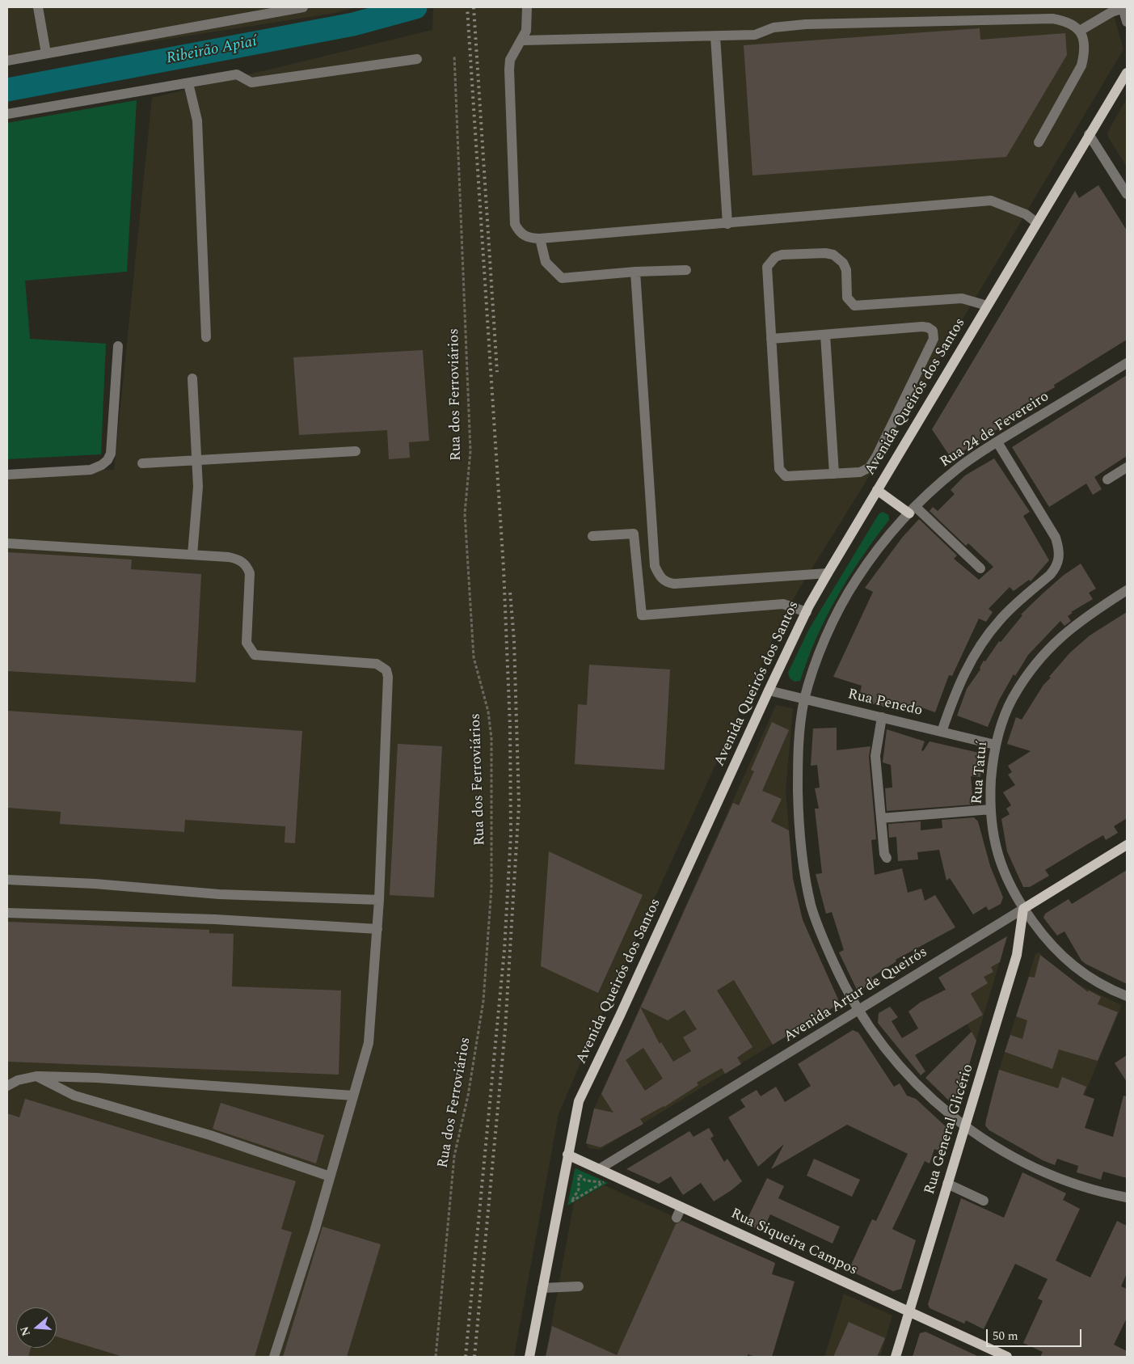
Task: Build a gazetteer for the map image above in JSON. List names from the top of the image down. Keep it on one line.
{"streets":{"main road":["Avenida Queirós dos Santos","Avenida Artur de Queirós","Rua General Glicério","Rua Siqueira Campos"],"street":["Rua 24 de Fevereiro","Rua Penedo","Rua Tatuí"],"path":["Rua dos Ferroviários"]},"crossings":[["Avenida Queirós dos Santos","Rua Penedo"],["Avenida Queirós dos Santos","Rua Siqueira Campos"],["Rua 24 de Fevereiro","Rua Penedo"],["Rua 24 de Fevereiro","Avenida Artur de Queirós"],["Rua 24 de Fevereiro","Rua General Glicério"],["Rua Penedo","Rua Tatuí"],["Rua Tatuí","Avenida Artur de Queirós"],["Rua Tatuí","Rua General Glicério"],["Avenida Artur de Queirós","Rua General Glicério"],["Avenida Artur de Queirós","Rua Siqueira Campos"],["Rua General Glicério","Rua Siqueira Campos"]],"water":["Ribeirão Apiaí"],"scale_bar":"50 m","north":"left"}
